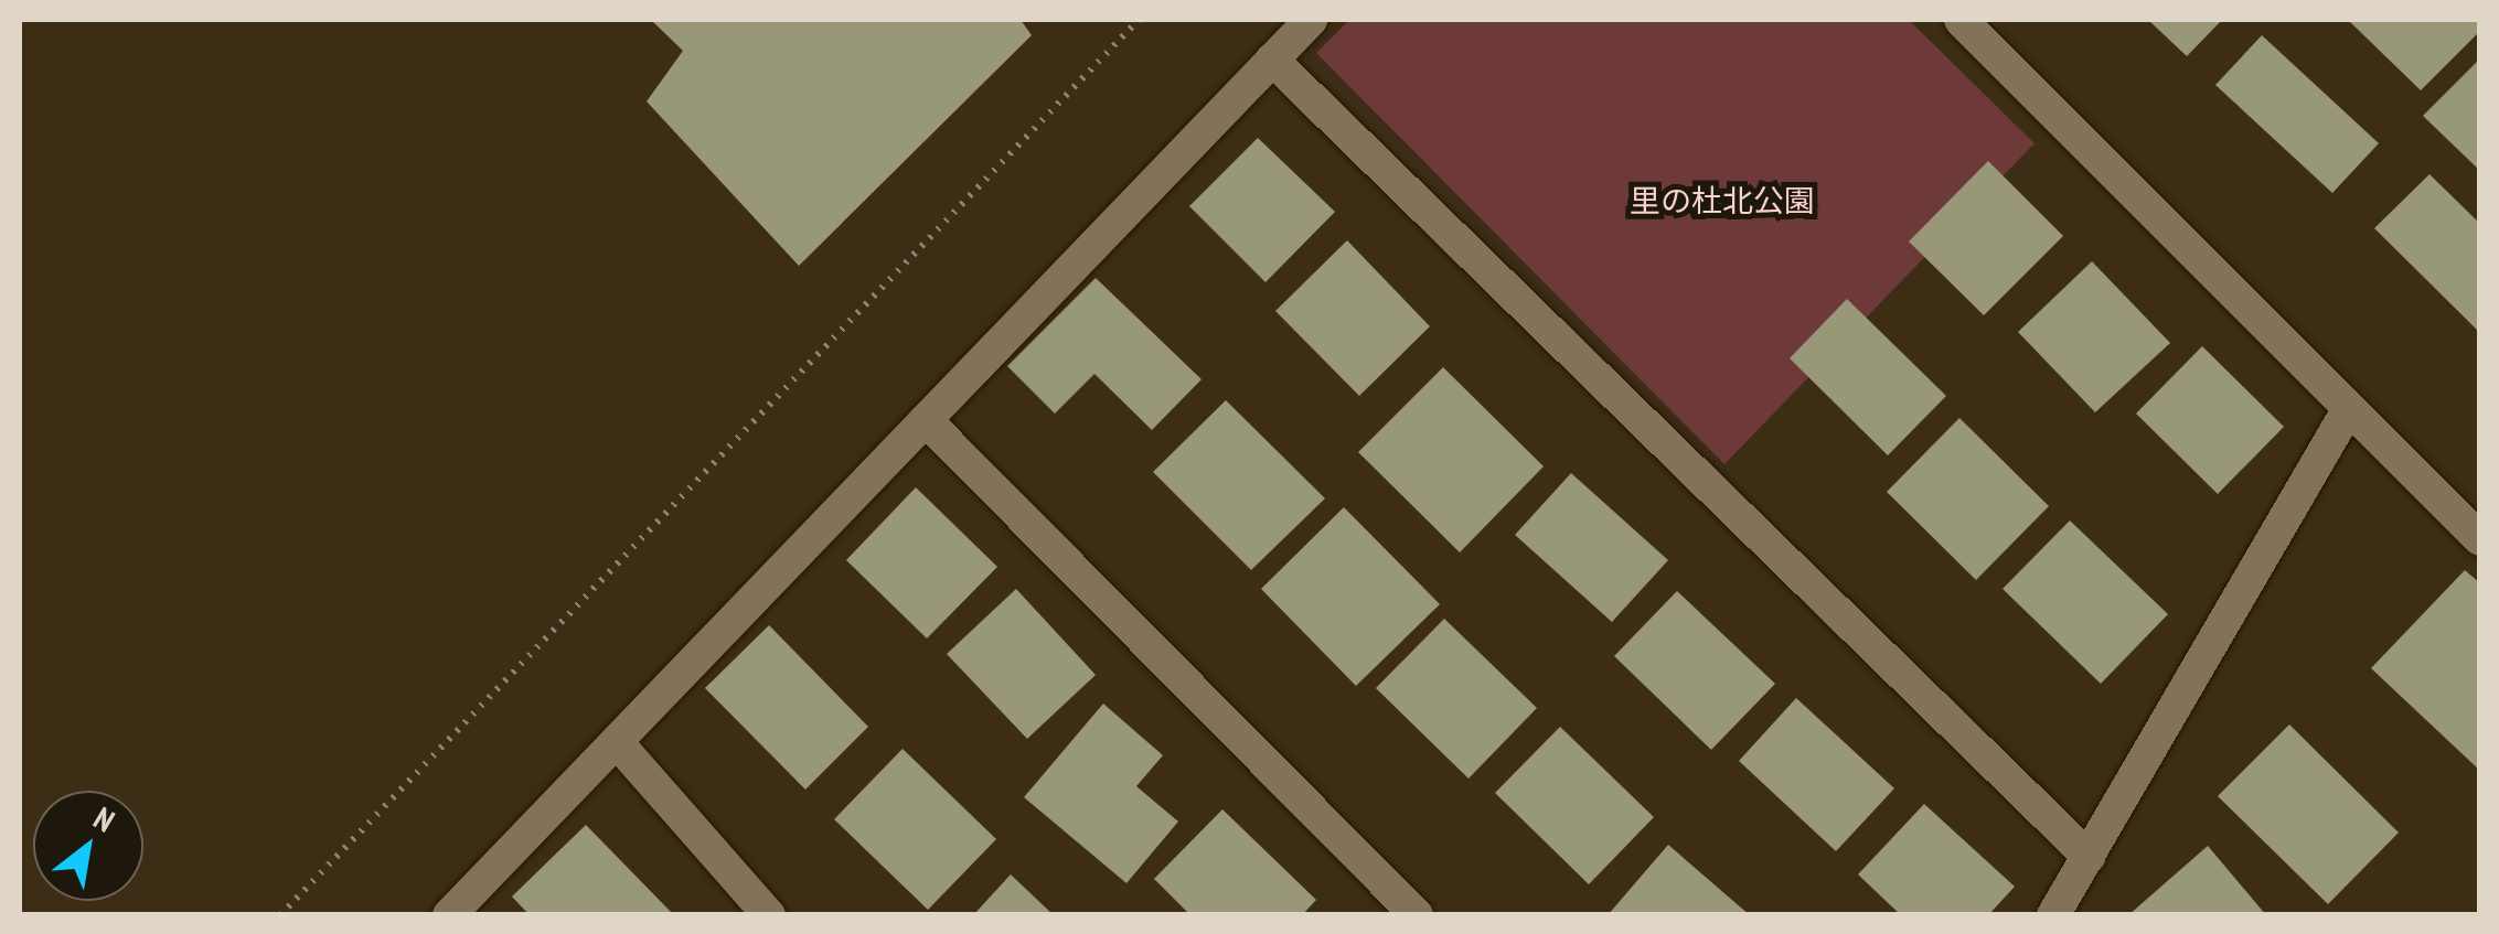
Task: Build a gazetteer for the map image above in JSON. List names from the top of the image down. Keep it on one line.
{"parks":["里の杜北公園"],"north":"top right"}
